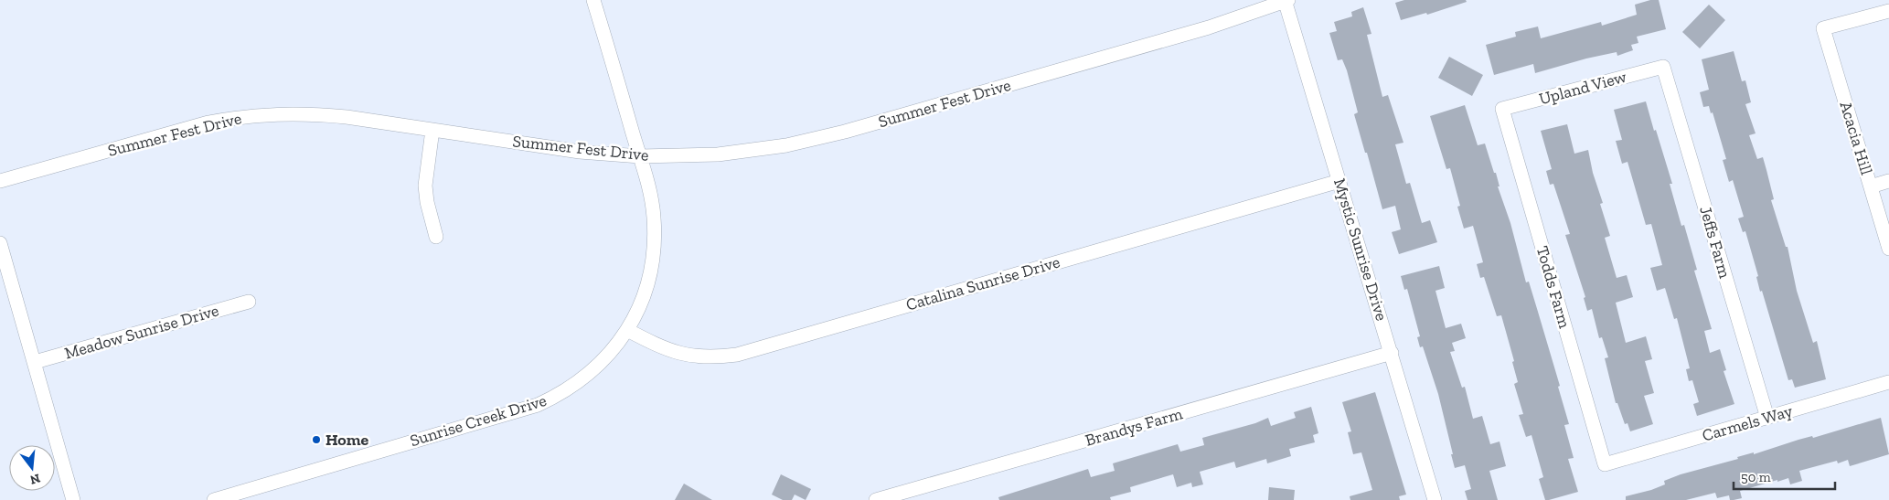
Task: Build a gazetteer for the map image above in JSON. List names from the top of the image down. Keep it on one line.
{"streets":{"street":["Upland View","Summer Fest Drive","Acacia Hill","Jeffs Farm","Mystic Sunrise Drive","Catalina Sunrise Drive","Todds Farm","Meadow Sunrise Drive","Sunrise Creek Drive","Carmels Way","Brandys Farm"]},"crossings":[["Upland View","Jeffs Farm"],["Upland View","Todds Farm"],["Summer Fest Drive","Mystic Sunrise Drive"],["Summer Fest Drive","Sunrise Creek Drive"],["Jeffs Farm","Carmels Way"],["Mystic Sunrise Drive","Catalina Sunrise Drive"],["Mystic Sunrise Drive","Brandys Farm"],["Catalina Sunrise Drive","Sunrise Creek Drive"],["Todds Farm","Carmels Way"]],"places":["Home"],"scale_bar":"50 m","north":"bottom"}
